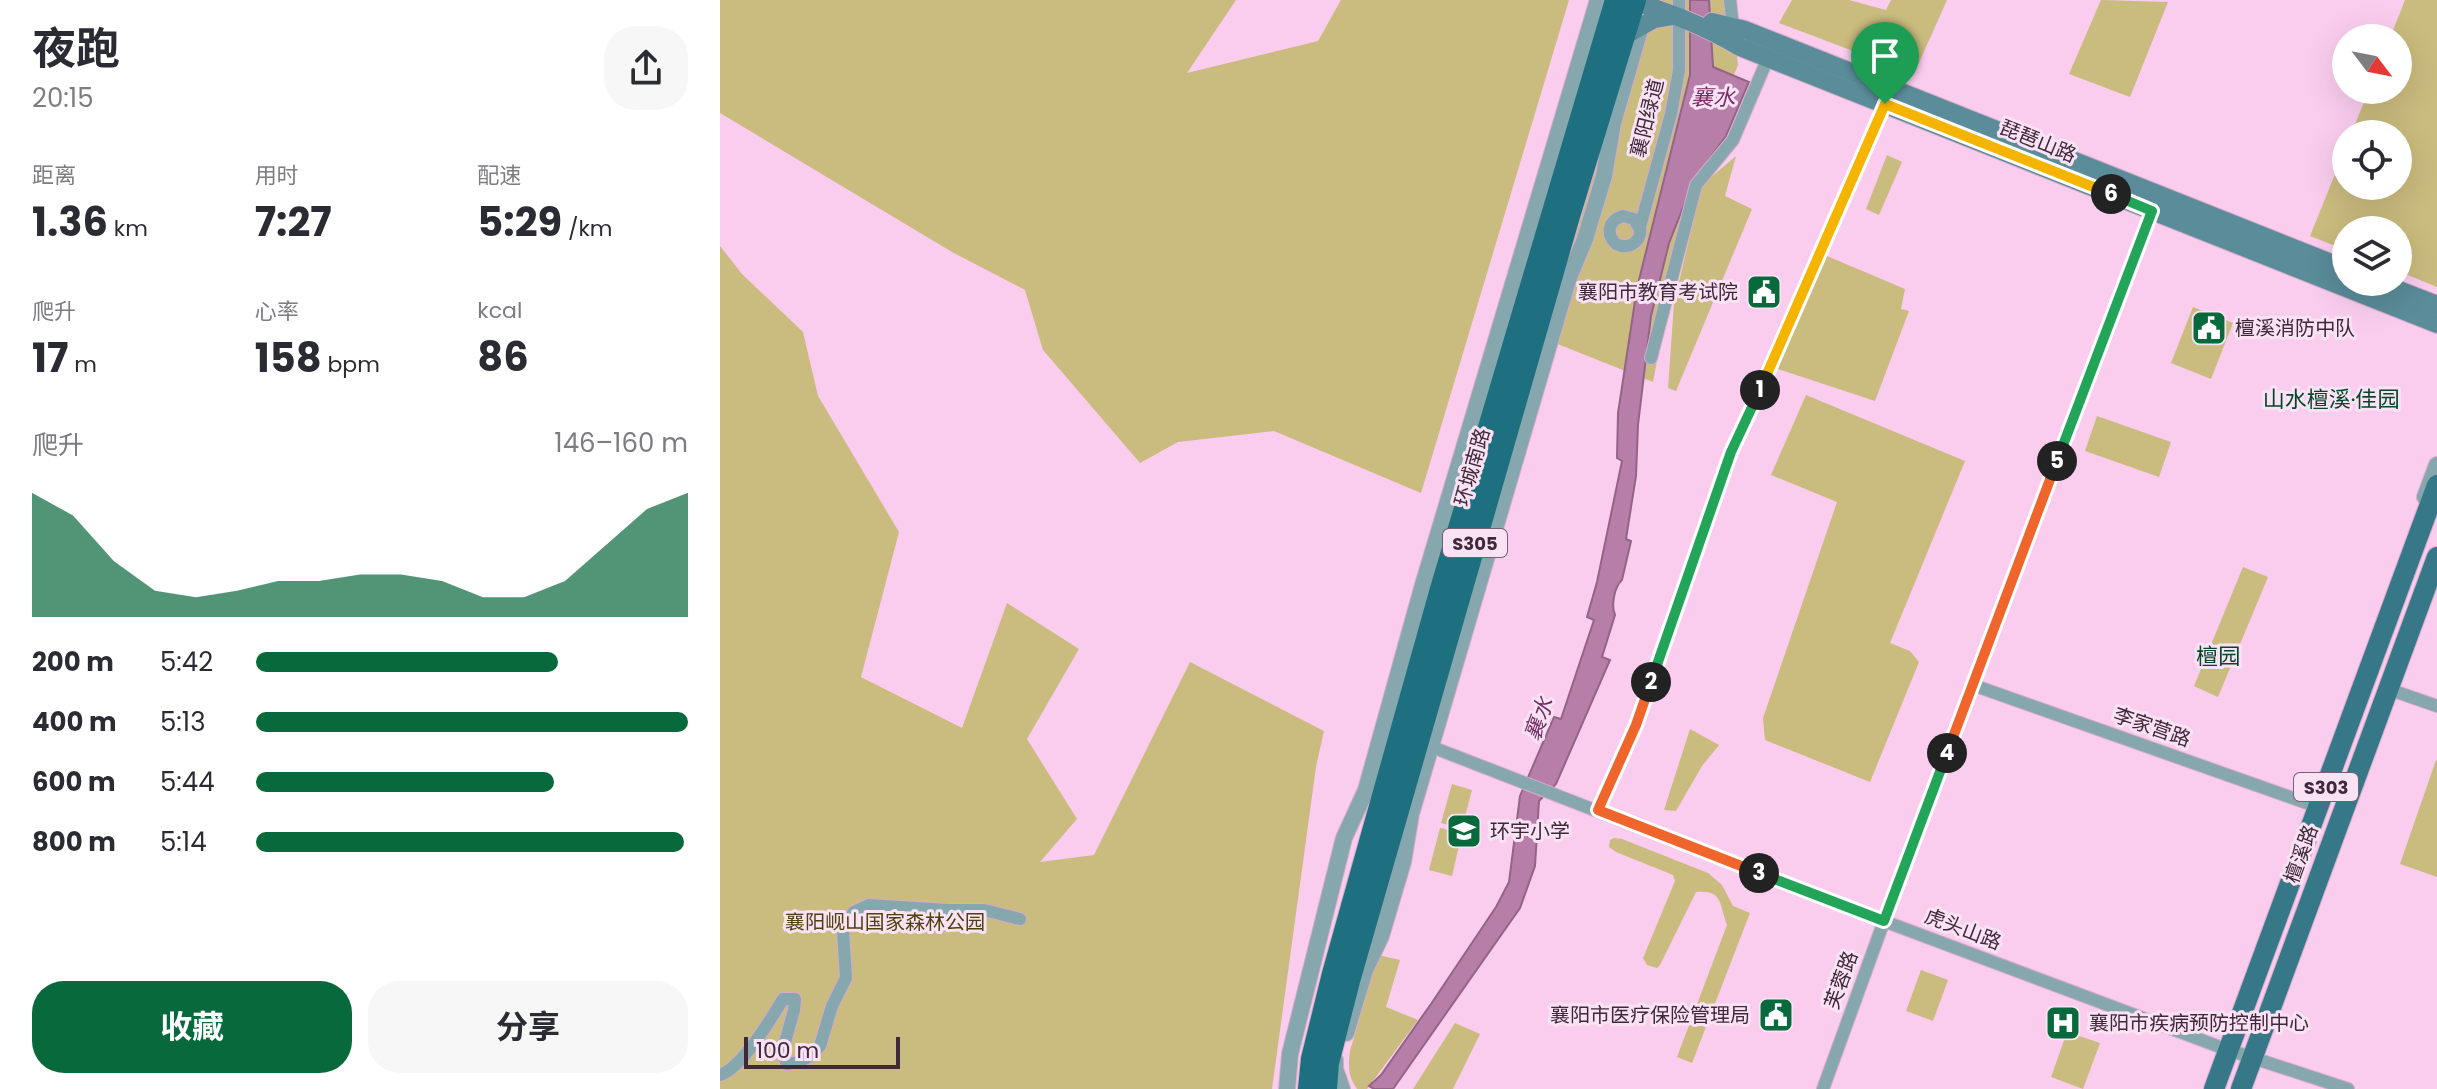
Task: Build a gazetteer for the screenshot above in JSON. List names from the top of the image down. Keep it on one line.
{"streets":{"highway":["环城南路","S305"],"main road":["琵琶山路","S303","檀溪路"],"street":["襄阳绿道","李家营路","虎头山路","芙蓉路"]},"crossings":[["琵琶山路","芙蓉路"],["环城南路","虎头山路"],["李家营路","檀溪路"],["李家营路","芙蓉路"],["檀溪路","虎头山路"],["虎头山路","芙蓉路"]],"districts":["山水檀溪·佳园","檀园"],"water":["襄水"],"parks":["襄阳岘山国家森林公园"],"places":{"public building":["襄阳市教育考试院","檀溪消防中队","襄阳市医疗保险管理局"],"school or university":["环宇小学"],"hospital":["襄阳市疾病预防控制中心"]},"scale_bar":"100 m","north":"bottom right","page":{"heading":["夜跑","20:15"],"stats":[["距离","1.36 km"],["用时","7:27"],["配速","5:29 /km"],["爬升","17 m"],["心率","158 bpm"],["kcal","86"]],"pins":["6","1","5","2","4","3"],"chart":["爬升","146–160 m"],"list":[{"name":"200 m","note":"5:42"},{"name":"400 m","note":"5:13"},{"name":"600 m","note":"5:44"},{"name":"800 m","note":"5:14"}],"buttons":["收藏","分享"],"scale":"100 m"}}
